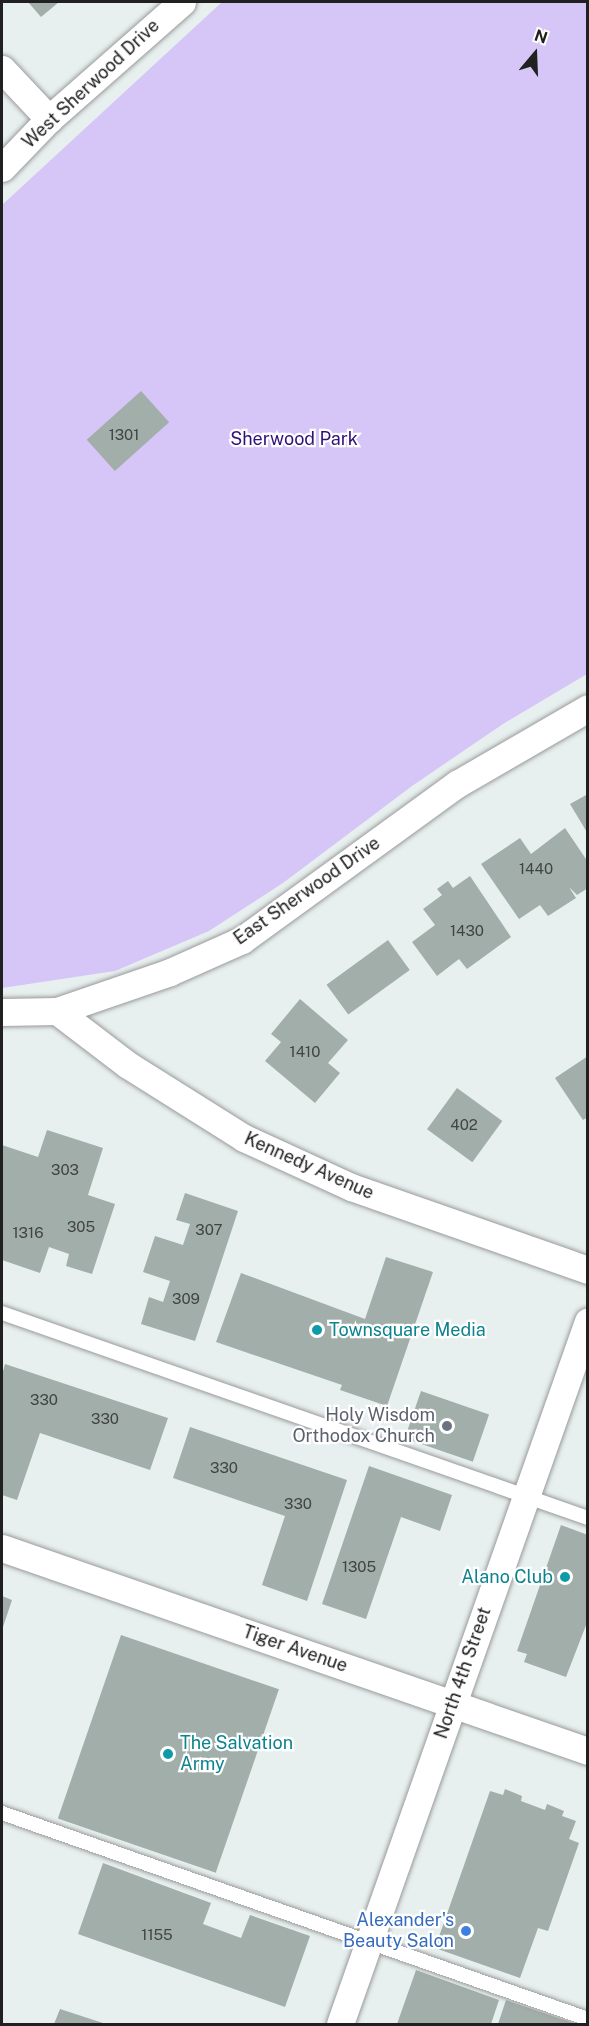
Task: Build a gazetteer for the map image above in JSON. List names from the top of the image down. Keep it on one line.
{"streets":{"street":["West Sherwood Drive","East Sherwood Drive","Kennedy Avenue","Tiger Avenue","North 4th Street"]},"crossings":[["East Sherwood Drive","Kennedy Avenue"],["Tiger Avenue","North 4th Street"]],"parks":["Sherwood Park"],"places":["Townsquare Media","Holy Wisdom Orthodox Church","Alano Club","The Salvation Army","Alexander's Beauty Salon"],"house_numbers":["1301","1440","1430","1410","402","303","305","307","1316","309","330","330","330","330","1305","1155"],"north":"top"}
